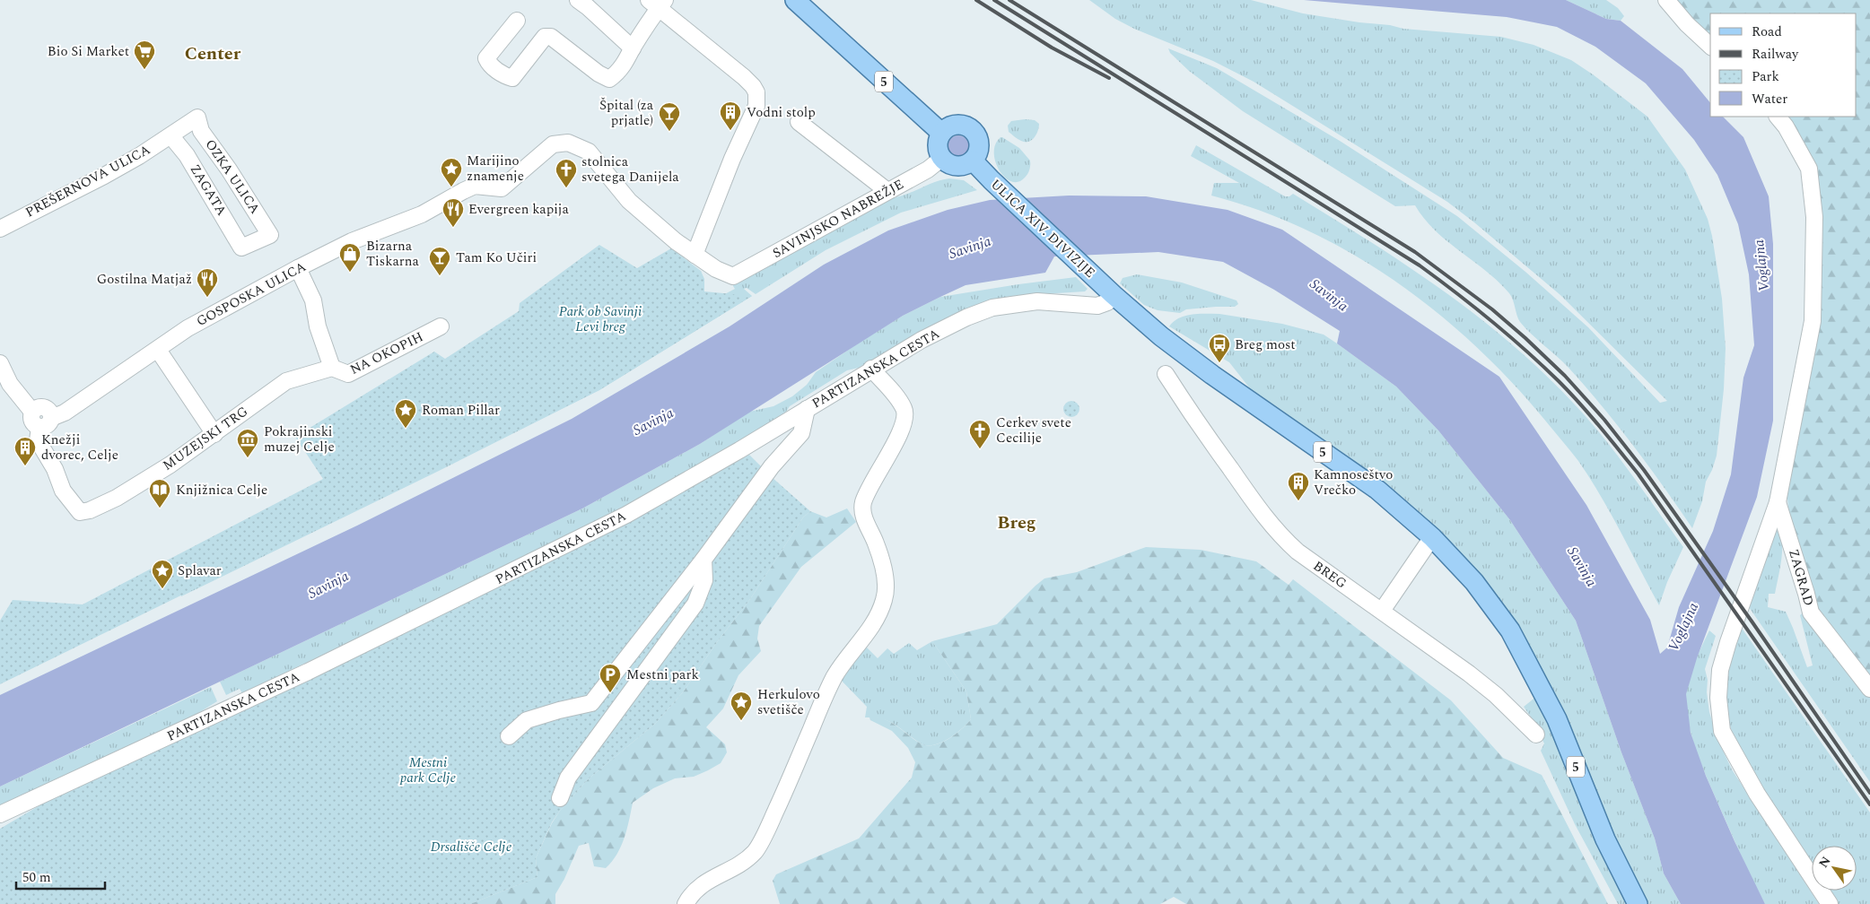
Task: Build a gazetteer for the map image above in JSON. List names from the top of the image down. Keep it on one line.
{"streets":{"main road":["5","ULICA XIV. DIVIZIJE"],"street":["OZKA ULICA","PREŠERNOVA ULICA","ZAGATA","SAVINJSKO NABREŽJE","GOSPOSKA ULICA","NA OKOPIH","PARTIZANSKA CESTA","MUZEJSKI TRG","BREG","ZAGRAD"]},"crossings":[["5","SAVINJSKO NABREŽJE"],["5","ULICA XIV. DIVIZIJE"],["5","PARTIZANSKA CESTA"],["OZKA ULICA","PREŠERNOVA ULICA"],["OZKA ULICA","ZAGATA"],["PREŠERNOVA ULICA","ZAGATA"],["SAVINJSKO NABREŽJE","ULICA XIV. DIVIZIJE"],["SAVINJSKO NABREŽJE","GOSPOSKA ULICA"],["ULICA XIV. DIVIZIJE","PARTIZANSKA CESTA"],["GOSPOSKA ULICA","NA OKOPIH"],["GOSPOSKA ULICA","MUZEJSKI TRG"],["NA OKOPIH","MUZEJSKI TRG"]],"districts":["Center","Breg"],"water":["Savinja","Voglajna"],"parks":["Park ob Savinji Levi breg","Mestni park Celje","Drsališče Celje"],"places":{"supermarket":["Bio Si Market"],"building":["Vodni stolp","Knežji dvorec, Celje","Kamnoseštvo Vrečko"],"bar":["Špital (za prjatle)","Tam Ko Učiri"],"place":["Marijino znamenje","Roman Pillar","Splavar","Herkulovo svetišče"],"church":["stolnica svetega Danijela","Cerkev svete Cecilije"],"restaurant":["Evergreen kapija","Gostilna Matjaž"],"shop":["Bizarna Tiskarna"],"bus stop":["Breg most"],"museum":["Pokrajinski muzej Celje"],"library":["Knjižnica Celje"],"parking":["Mestni park"]},"legend":["Road","Railway","Park","Water"],"scale_bar":"50 m","north":"top left"}
